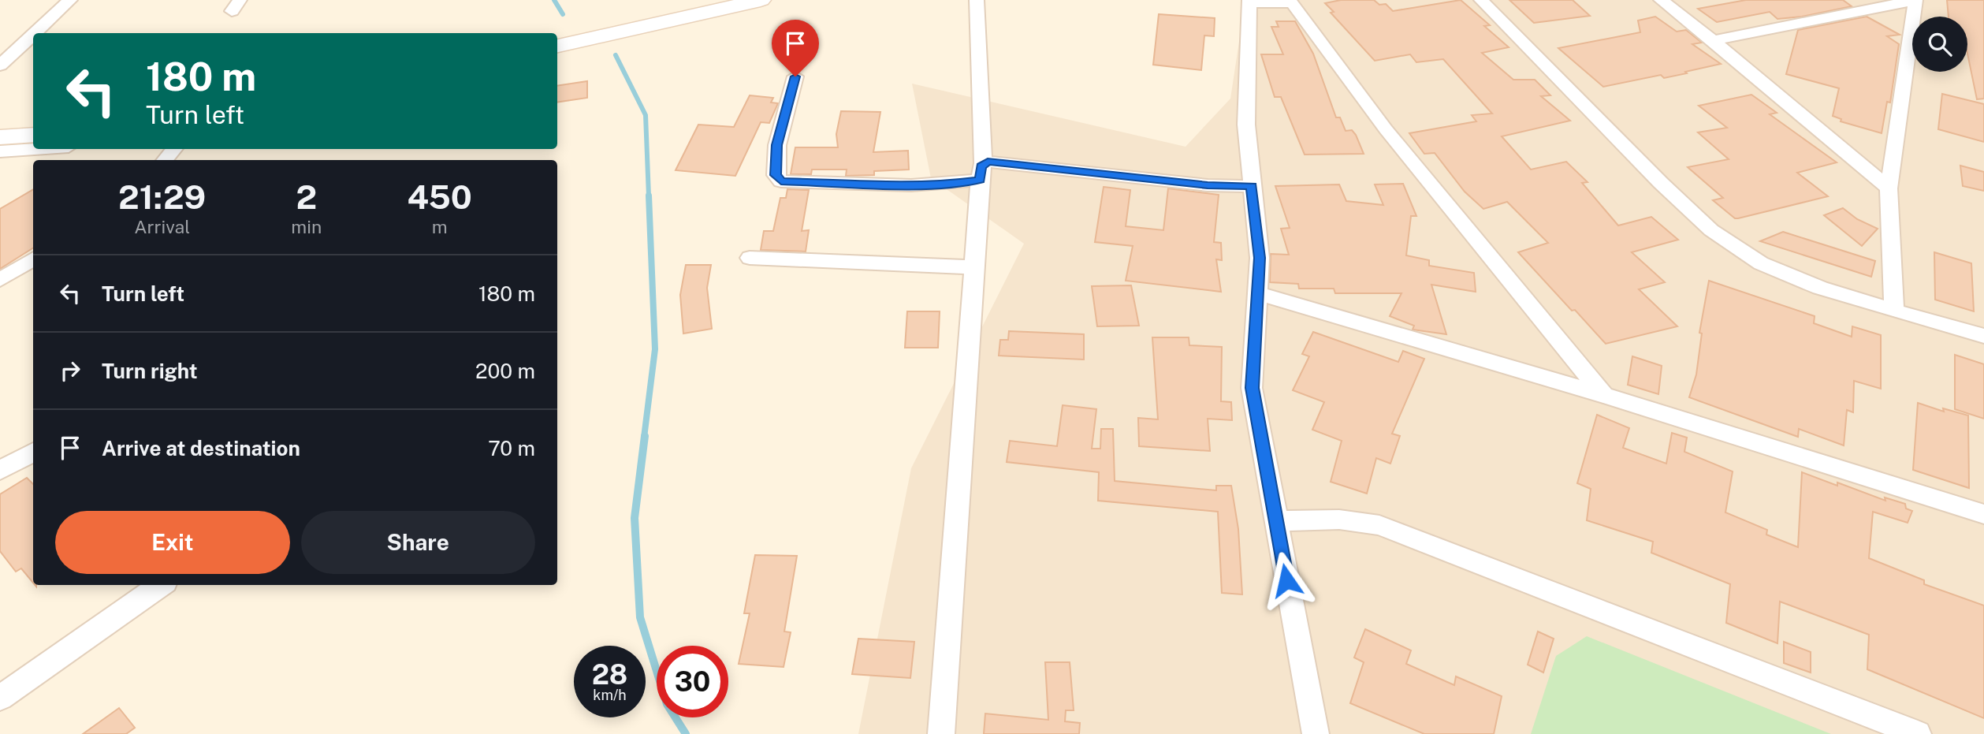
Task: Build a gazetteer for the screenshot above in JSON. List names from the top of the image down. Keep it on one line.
{"page":{"turn":["180 m","Turn left"],"eta":["21:29","Arrival","2","min","450","m"],"list":[{"name":"Turn left","value":"180 m"},{"name":"Turn right","value":"200 m"},{"name":"Arrive at destination","value":"70 m"}],"buttons":["Exit","Share"],"speed":"28 km/h","limit":"30"}}
